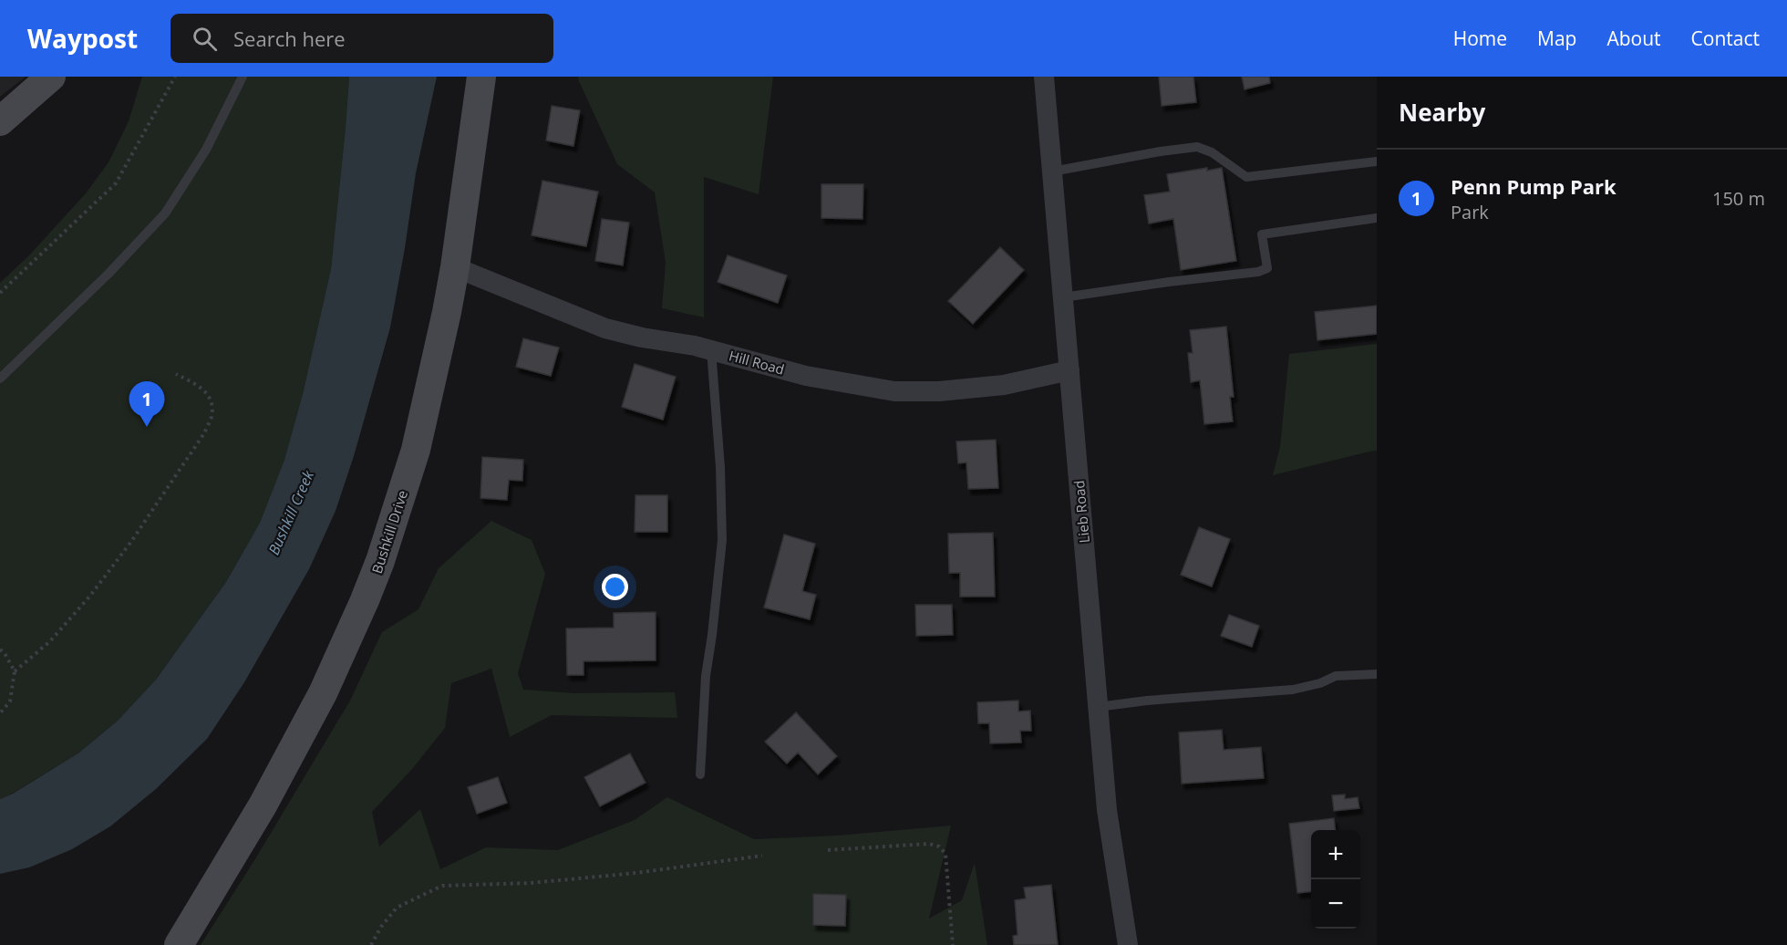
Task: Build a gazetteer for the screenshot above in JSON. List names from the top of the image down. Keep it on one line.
{"streets":{"main road":["Bushkill Drive"],"street":["Hill Road","Lieb Road"]},"crossings":[["Hill Road","Lieb Road"],["Hill Road","Bushkill Drive"]],"water":["Bushkill Creek"],"page":{"header":"Waypost","search":"Search here","nav":["Home","Map","About","Contact"],"heading":"Nearby","list":[{"mark":"1","name":"Penn Pump Park","note":"Park","value":"150 m"}],"pins":"1","map_buttons":["+","−"]}}
